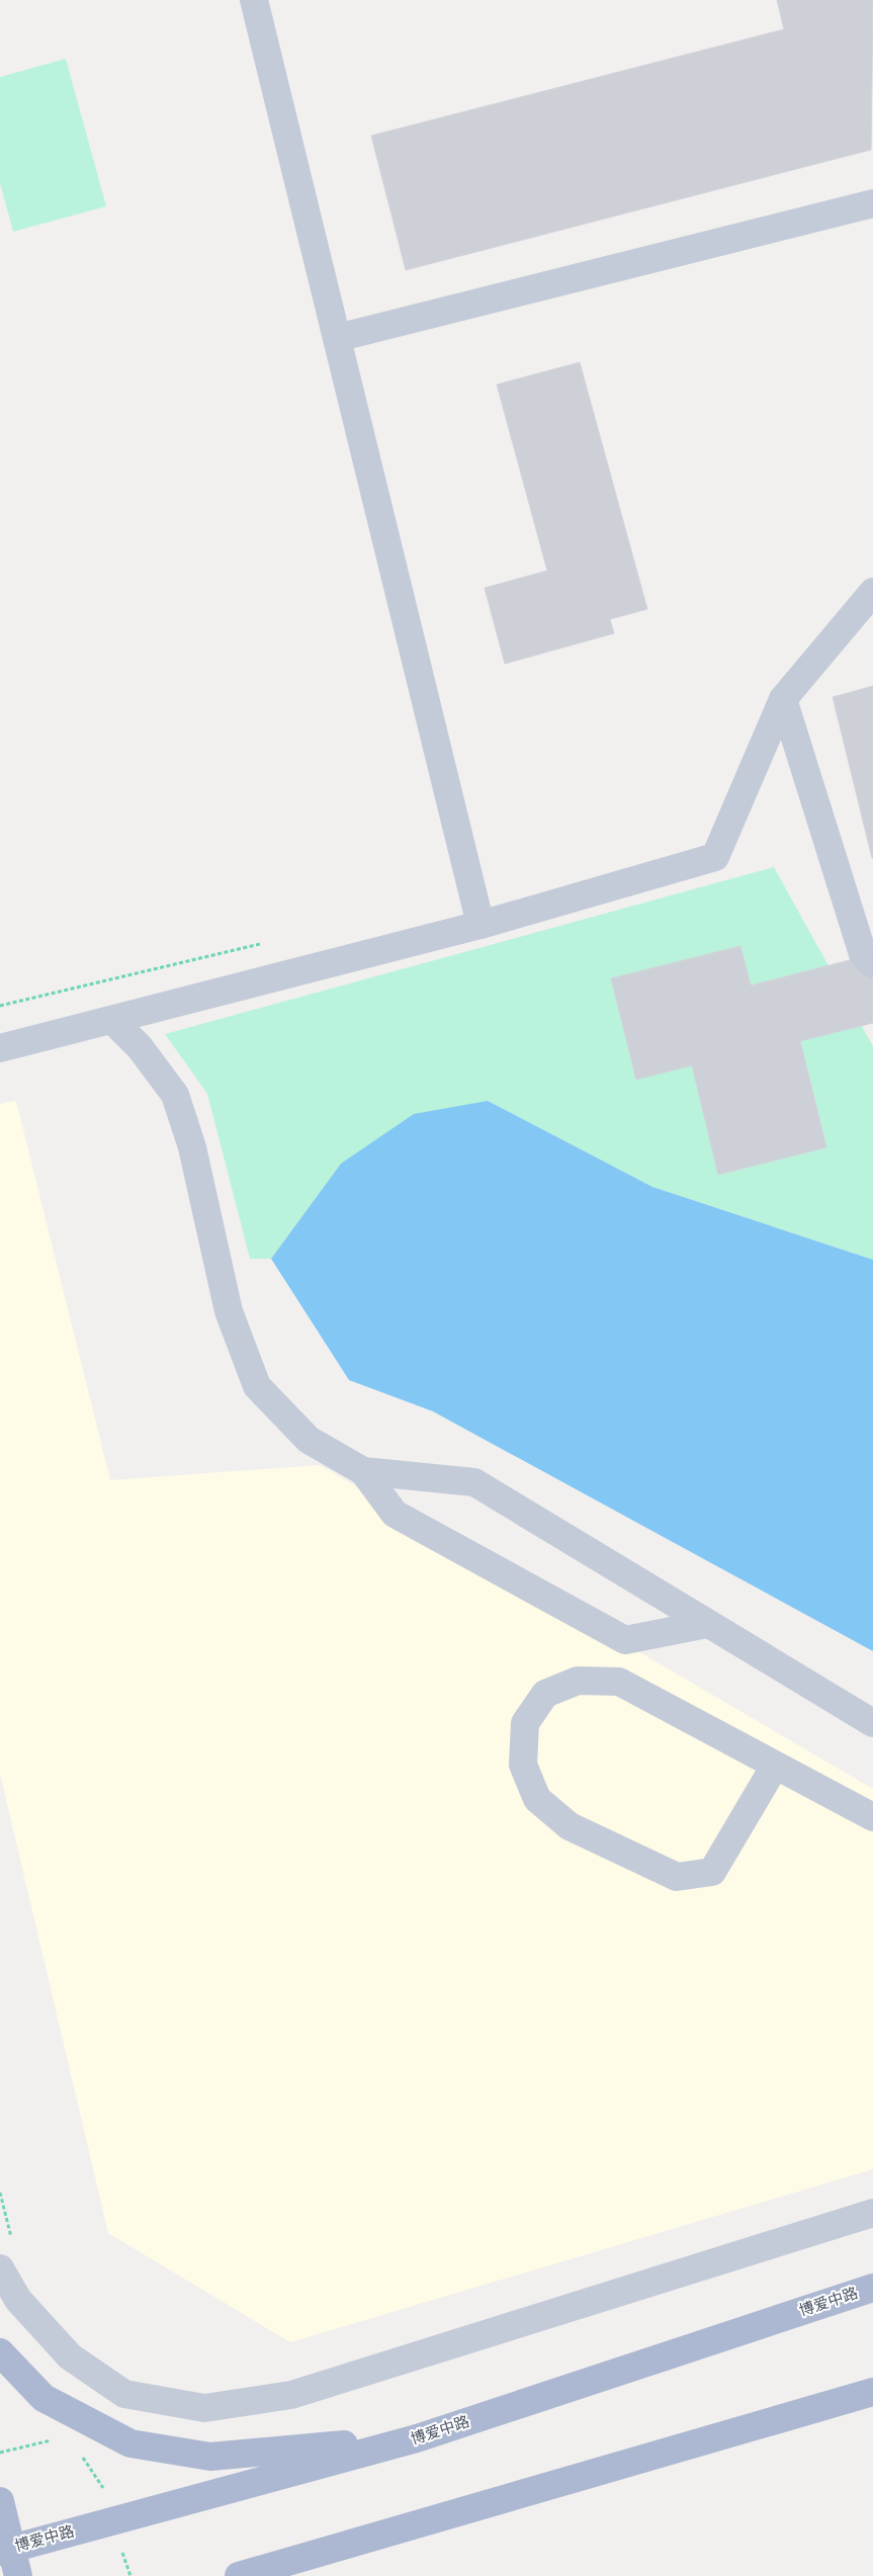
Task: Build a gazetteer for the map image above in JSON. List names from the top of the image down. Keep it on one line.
{"streets":{"main road":["博爱中路"]}}
